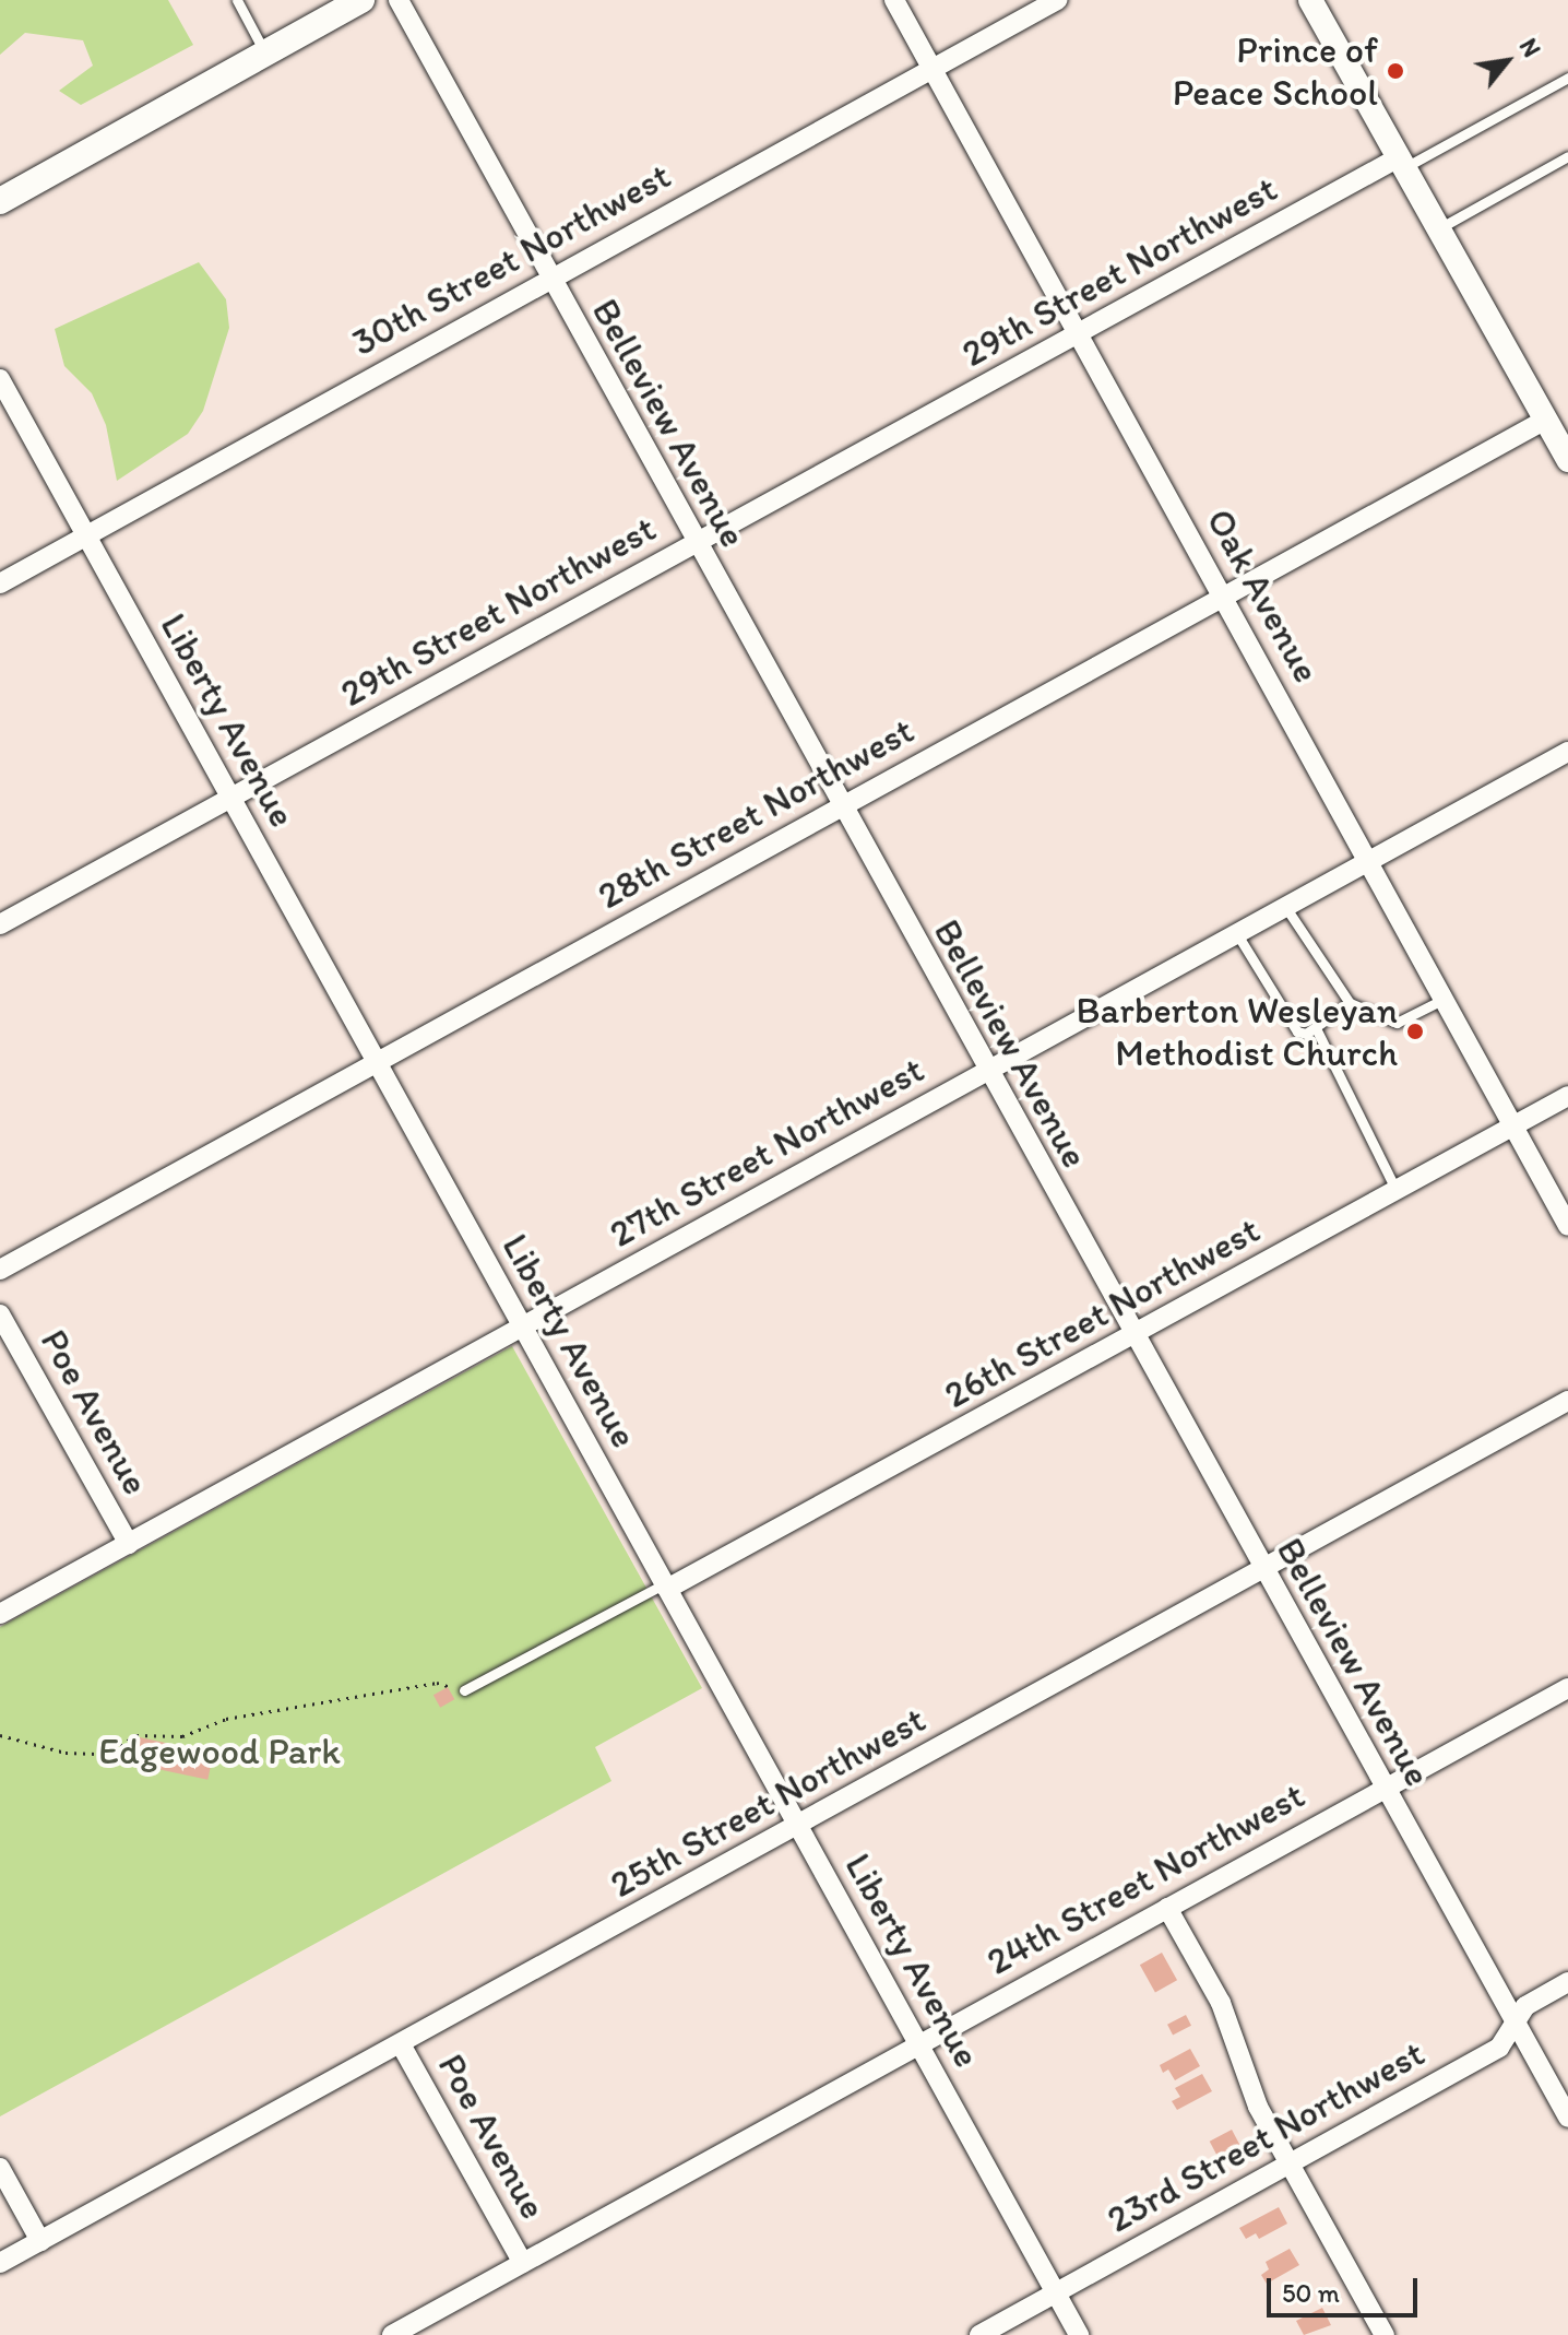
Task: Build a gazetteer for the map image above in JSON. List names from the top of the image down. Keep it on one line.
{"streets":{"street":["30th Street Northwest","29th Street Northwest","Belleview Avenue","Oak Avenue","Liberty Avenue","28th Street Northwest","27th Street Northwest","26th Street Northwest","Poe Avenue","25th Street Northwest","24th Street Northwest","23rd Street Northwest"]},"crossings":[["30th Street Northwest","Belleview Avenue"],["30th Street Northwest","Oak Avenue"],["30th Street Northwest","Liberty Avenue"],["29th Street Northwest","Belleview Avenue"],["29th Street Northwest","Oak Avenue"],["29th Street Northwest","Liberty Avenue"],["Belleview Avenue","28th Street Northwest"],["Belleview Avenue","27th Street Northwest"],["Belleview Avenue","26th Street Northwest"],["Belleview Avenue","25th Street Northwest"],["Belleview Avenue","24th Street Northwest"],["Belleview Avenue","23rd Street Northwest"],["Oak Avenue","28th Street Northwest"],["Oak Avenue","27th Street Northwest"],["Oak Avenue","26th Street Northwest"],["Liberty Avenue","28th Street Northwest"],["Liberty Avenue","27th Street Northwest"],["Liberty Avenue","26th Street Northwest"],["Liberty Avenue","25th Street Northwest"],["Liberty Avenue","24th Street Northwest"],["Liberty Avenue","23rd Street Northwest"],["27th Street Northwest","Poe Avenue"],["Poe Avenue","25th Street Northwest"],["Poe Avenue","24th Street Northwest"]],"parks":["Edgewood Park"],"places":["Prince of Peace School","Barberton Wesleyan Methodist Church"],"scale_bar":"50 m","north":"top right"}
